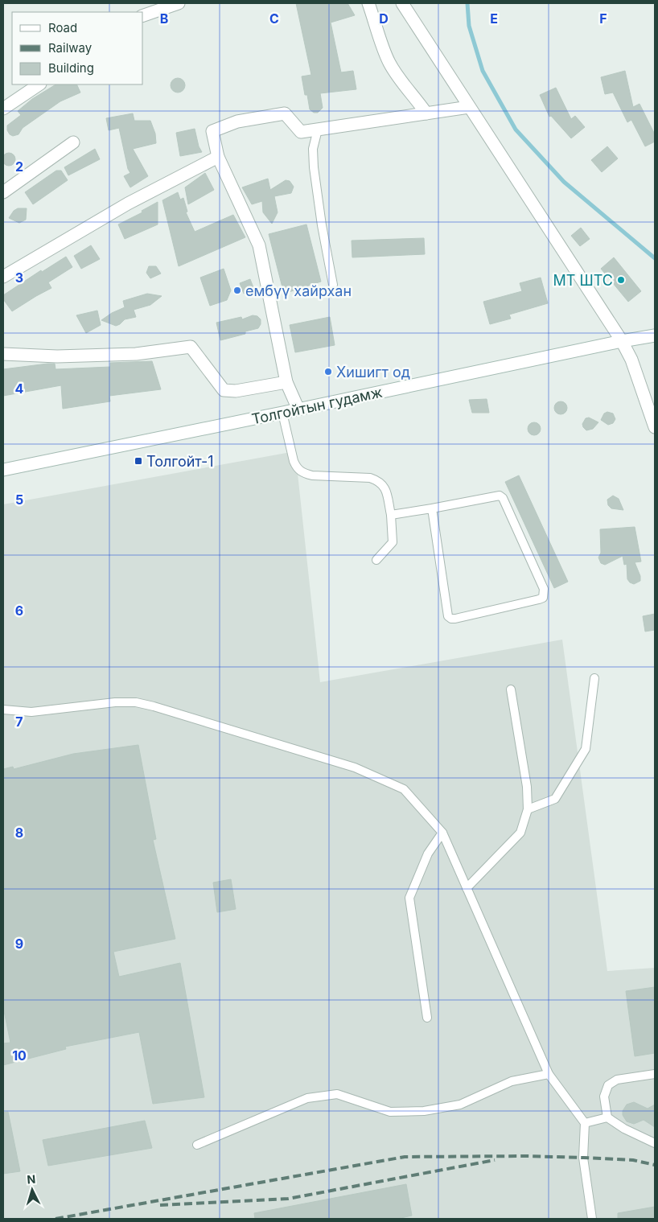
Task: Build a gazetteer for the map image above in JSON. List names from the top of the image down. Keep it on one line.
{"streets":{"street":["Толгойтын гудамж"]},"places":{"other":["MТ ШТС","ембүү хайрхан","Хишигт од"],"transit":["Толгойт-1"]},"legend":["Road","Railway","Building"],"north":"top","grid":{"columns":["B","C","D","E","F"],"rows":["2","3","4","5","6","7","8","9","10"]}}
